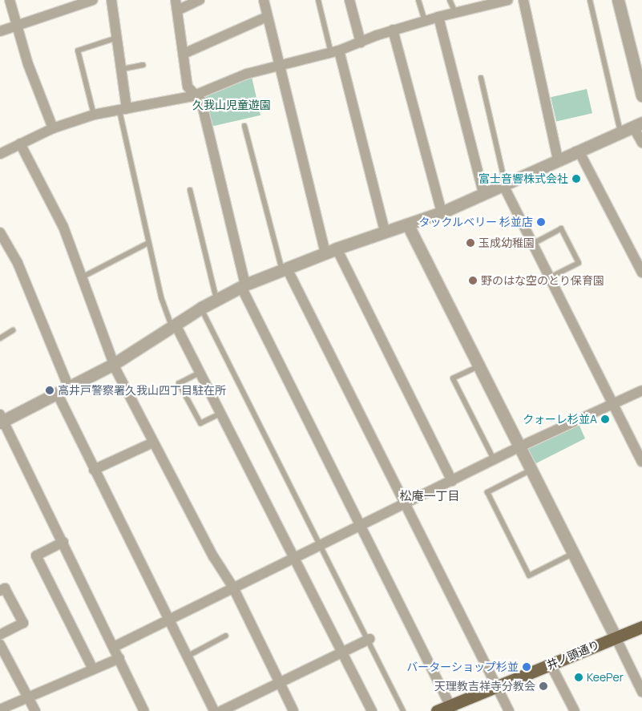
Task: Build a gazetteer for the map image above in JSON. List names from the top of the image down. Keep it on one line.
{"streets":{"main road":["井ノ頭通り"]},"districts":["松庵一丁目"],"parks":["久我山児童遊園"],"places":["富士音響株式会社","タックルベリー 杉並店","玉成幼稚園","野のはな空のとり保育園","高井戸警察署久我山四丁目駐在所","クォーレ杉並A","バーターショップ杉並","KeePer","天理教吉祥寺分教会"]}
